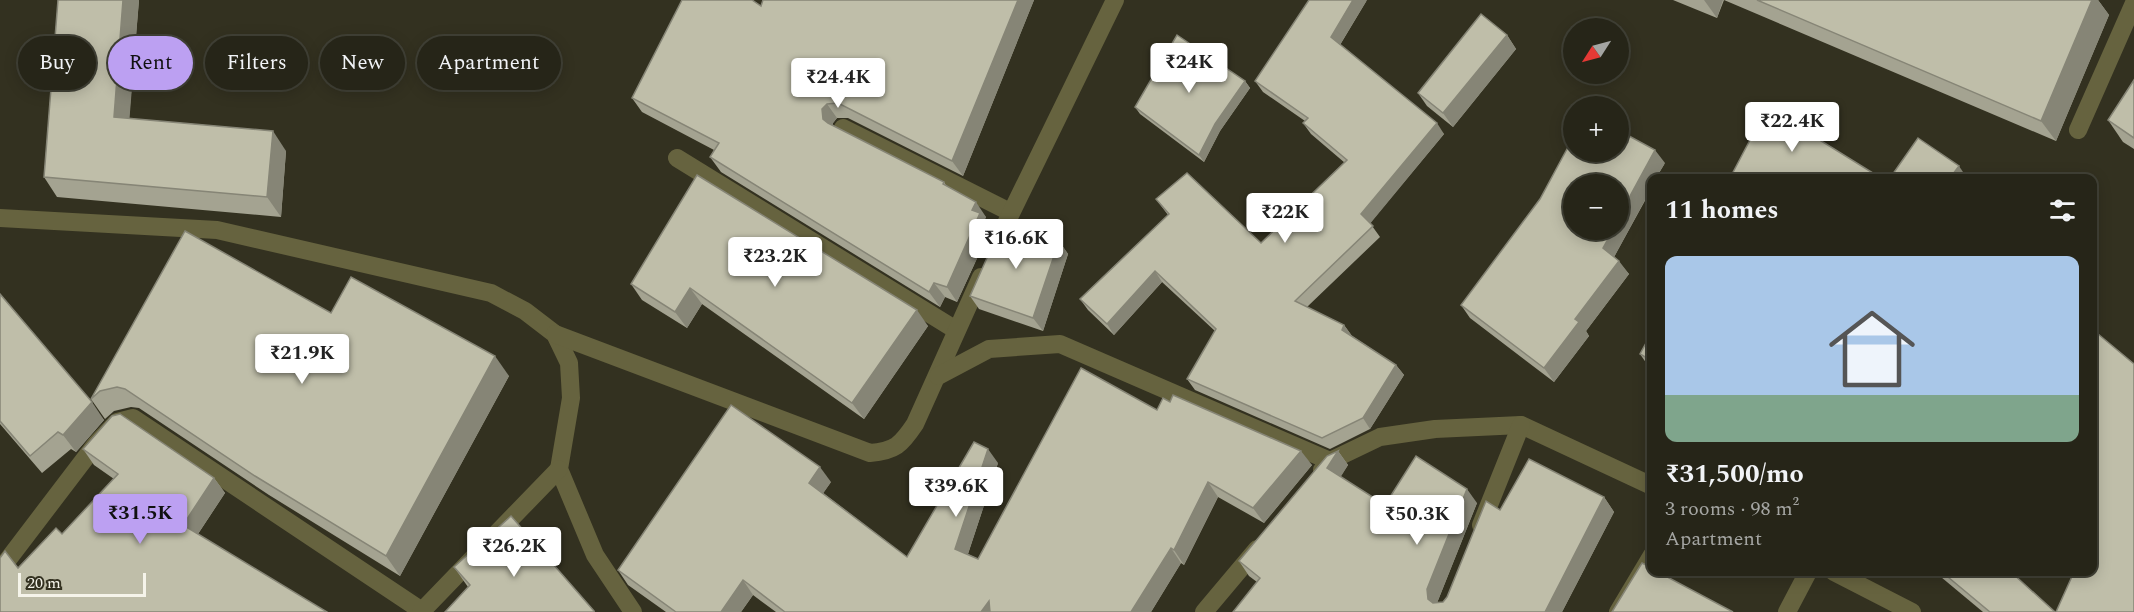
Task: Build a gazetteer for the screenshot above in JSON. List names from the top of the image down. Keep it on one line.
{"scale_bar":"20 m","north":"bottom left","page":{"map_buttons":["+","−"],"chip":["Buy","Rent","Filters","New","Apartment"],"price":["₹24K","₹24.4K","₹22.4K","₹22K","₹16.6K","₹23.2K","₹21.9K","₹39.6K","₹31.5K","₹50.3K","₹26.2K"],"heading":"11 homes","list":[{"name":"₹31,500/mo","note":"3 rooms · 98 m² · Apartment"}],"scale":"20 m"}}
